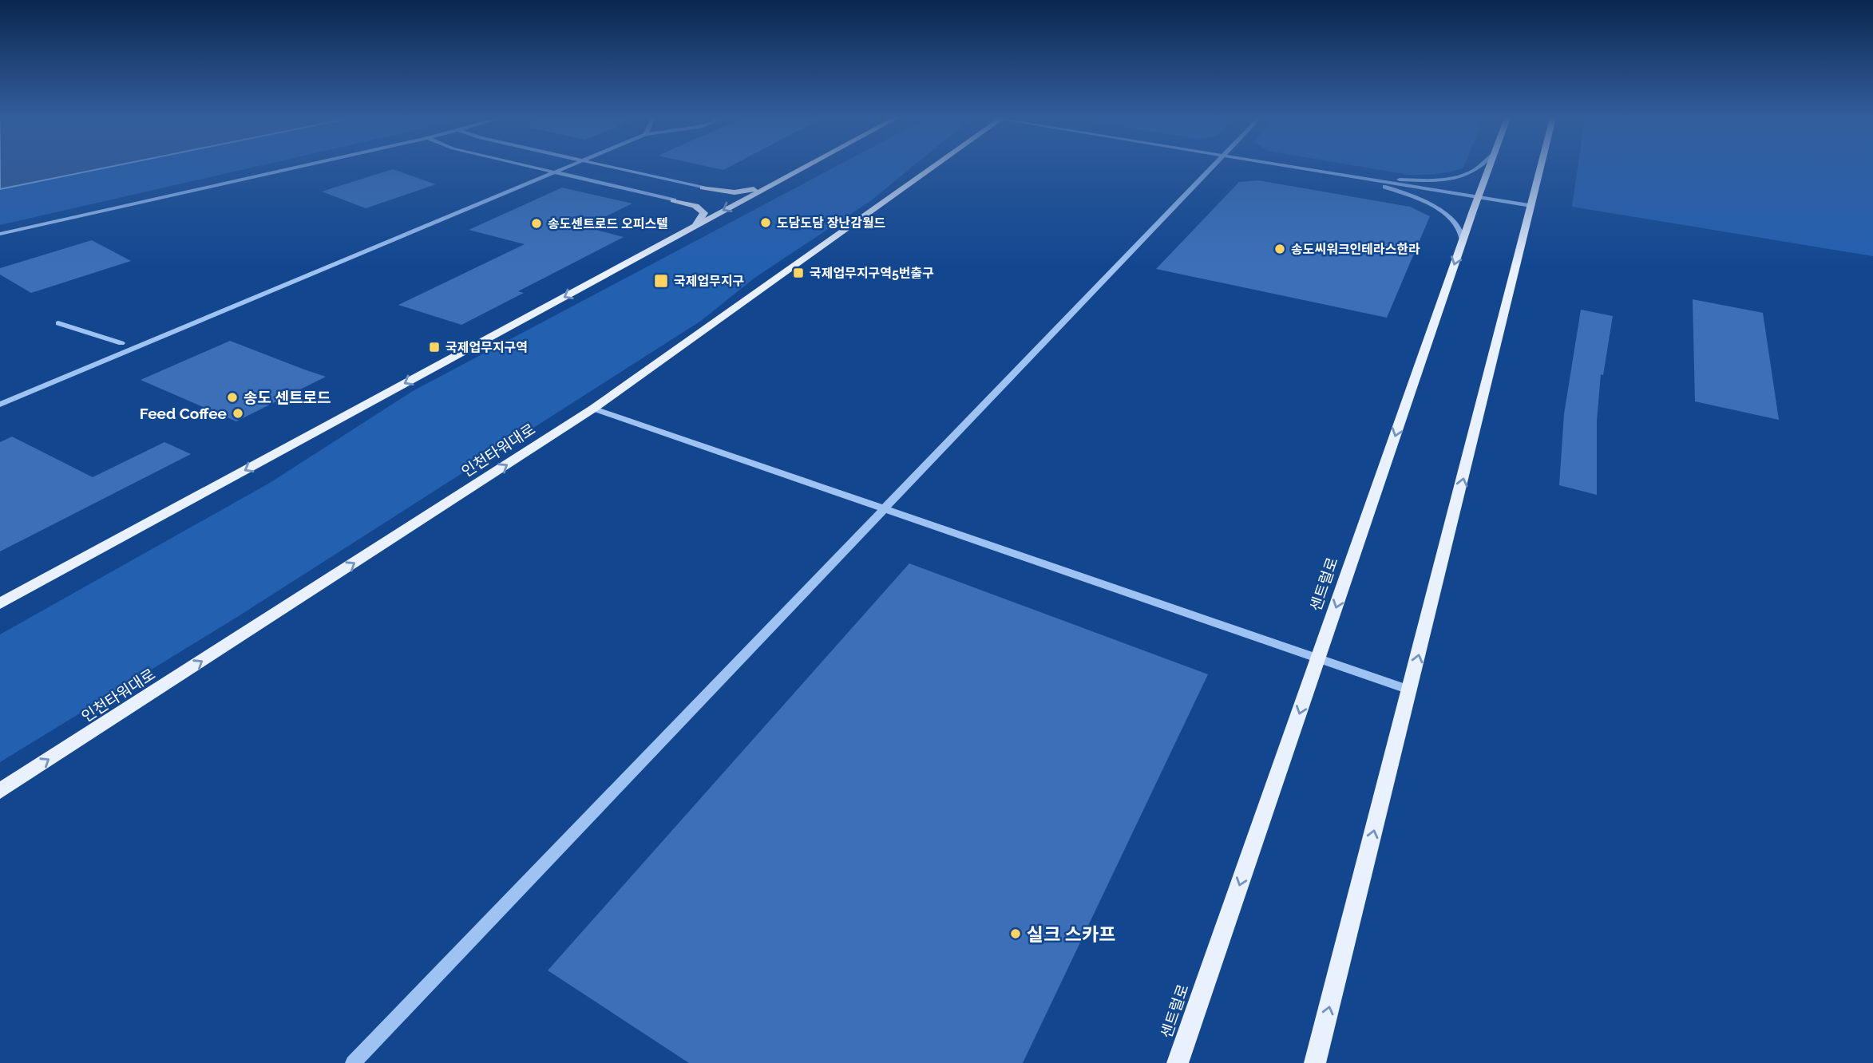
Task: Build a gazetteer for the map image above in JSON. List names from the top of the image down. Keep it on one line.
{"streets":{"main road":["인천타워대로","센트럴로"]},"one_way":["인천타워대로"],"places":{"other":["도담도담 장난감월드","송도센트로드 오피스텔","송도씨워크인테라스한라","송도 센트로드","Feed Coffee","실크 스카프"],"transit":["국제업무지구역5번출구","국제업무지구","국제업무지구역"]}}
